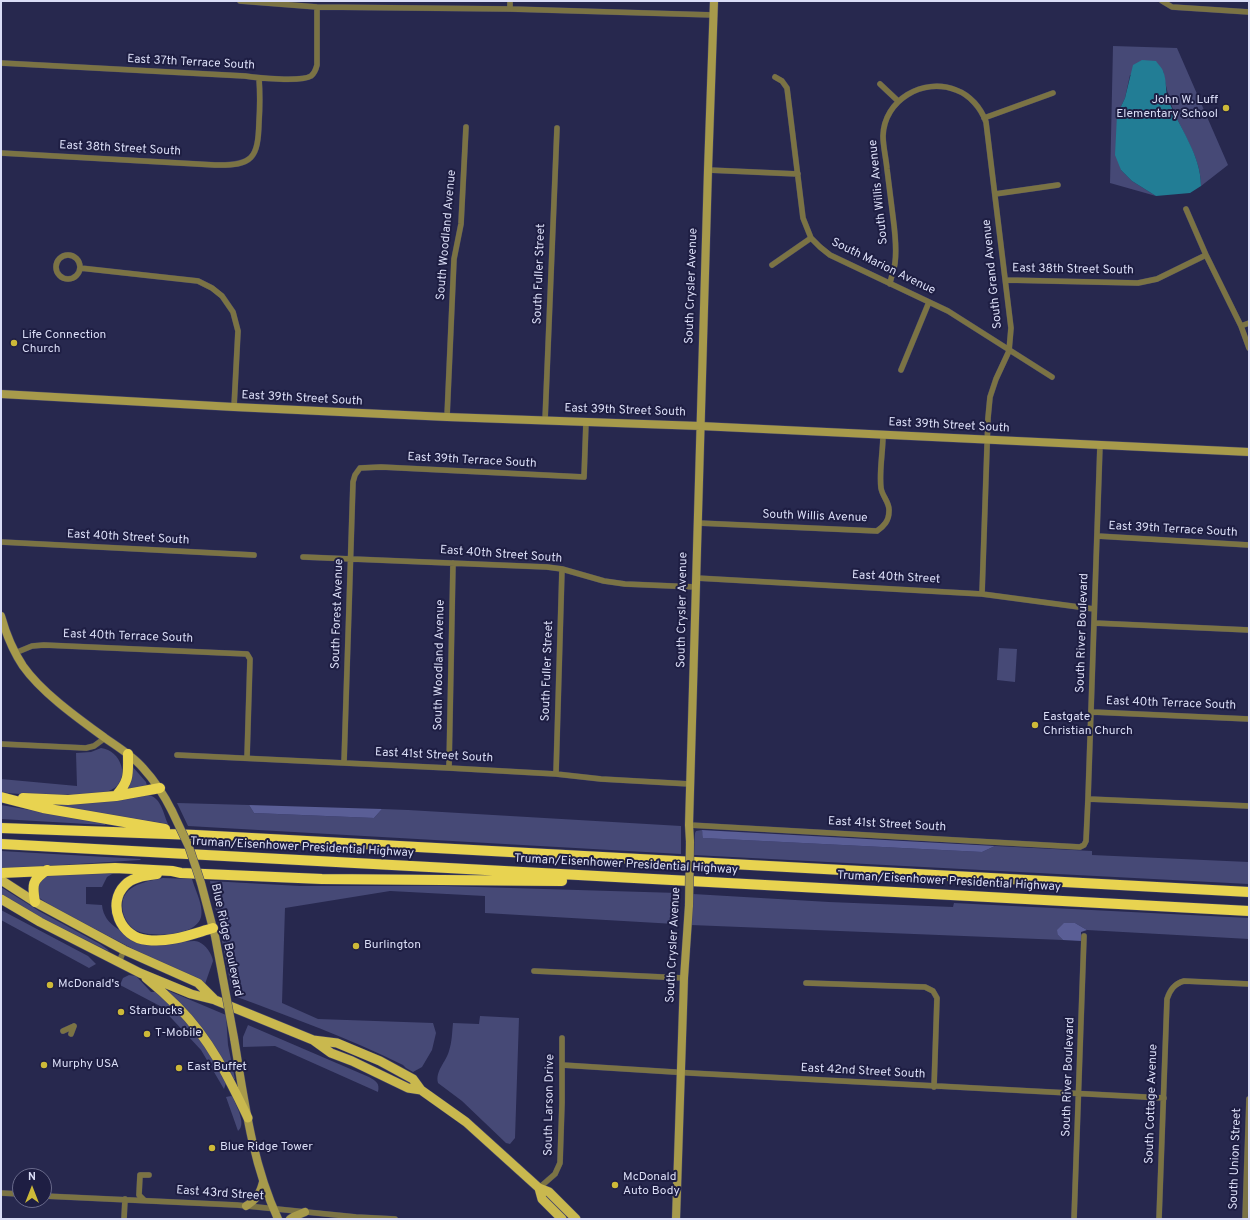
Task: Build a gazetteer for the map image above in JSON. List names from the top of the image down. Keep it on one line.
{"streets":{"highway":["Truman/Eisenhower Presidential Highway"],"main road":["South Crysler Avenue","East 39th Street South","Blue Ridge Boulevard"],"street":["East 37th Terrace South","East 38th Street South","South Willis Avenue","South Woodland Avenue","South Marion Avenue","South Fuller Street","South Grand Avenue","East 39th Terrace South","East 40th Street South","East 40th Street","South Forest Avenue","South River Boulevard","East 40th Terrace South","East 41st Street South","East 42nd Street South","South Cottage Avenue","South Larson Drive","South Union Street","East 43rd Street"]},"crossings":[["East 37th Terrace South","East 38th Street South"],["East 38th Street South","South Grand Avenue"],["South Willis Avenue","South Marion Avenue"],["South Willis Avenue","South Crysler Avenue"],["South Willis Avenue","East 39th Street South"],["South Woodland Avenue","East 39th Street South"],["South Woodland Avenue","East 40th Street South"],["South Woodland Avenue","East 41st Street South"],["South Marion Avenue","South Grand Avenue"],["South Fuller Street","East 39th Street South"],["South Fuller Street","East 40th Street South"],["South Fuller Street","East 41st Street South"],["South Grand Avenue","East 39th Street South"],["South Grand Avenue","East 40th Street"],["South Crysler Avenue","East 39th Street South"],["South Crysler Avenue","East 40th Street South"],["South Crysler Avenue","East 40th Street"],["South Crysler Avenue","East 41st Street South"],["South Crysler Avenue","East 42nd Street South"],["East 39th Street South","East 39th Terrace South"],["East 39th Street South","South River Boulevard"],["East 39th Terrace South","South Forest Avenue"],["East 39th Terrace South","South River Boulevard"],["East 40th Street South","South Forest Avenue"],["East 40th Street","South River Boulevard"],["South Forest Avenue","East 41st Street South"],["South River Boulevard","East 40th Terrace South"],["South River Boulevard","East 41st Street South"],["South River Boulevard","East 42nd Street South"],["East 40th Terrace South","East 41st Street South"],["East 40th Terrace South","Blue Ridge Boulevard"],["Blue Ridge Boulevard","East 43rd Street"],["East 42nd Street South","South Cottage Avenue"],["East 42nd Street South","South Larson Drive"]],"places":["John W. Luff Elementary School","Life Connection Church","Eastgate Christian Church","Burlington","McDonald's","Starbucks","T-Mobile","Murphy USA","East Buffet","Blue Ridge Tower","McDonald Auto Body"],"north":"top"}
